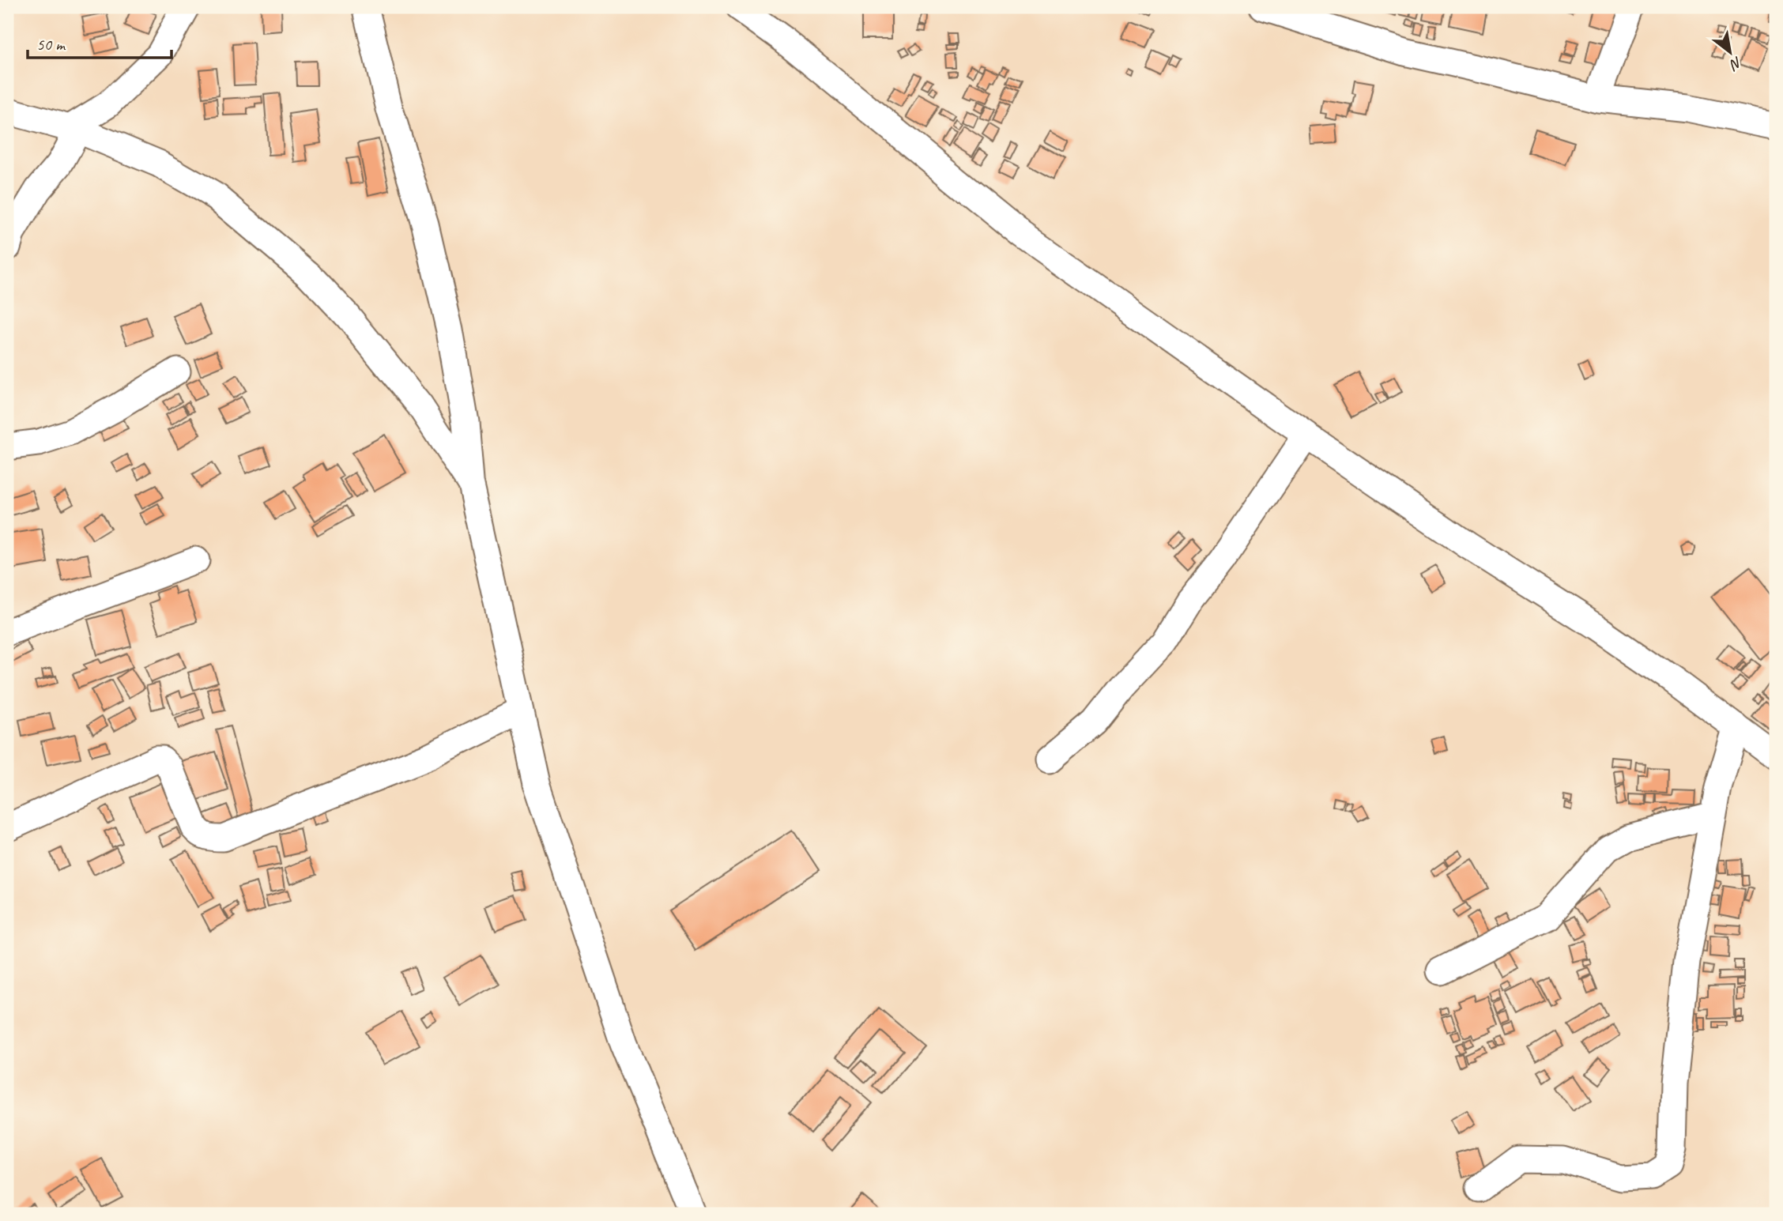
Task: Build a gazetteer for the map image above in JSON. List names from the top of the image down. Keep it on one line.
{"scale_bar":"50 m","north":"bottom right"}
